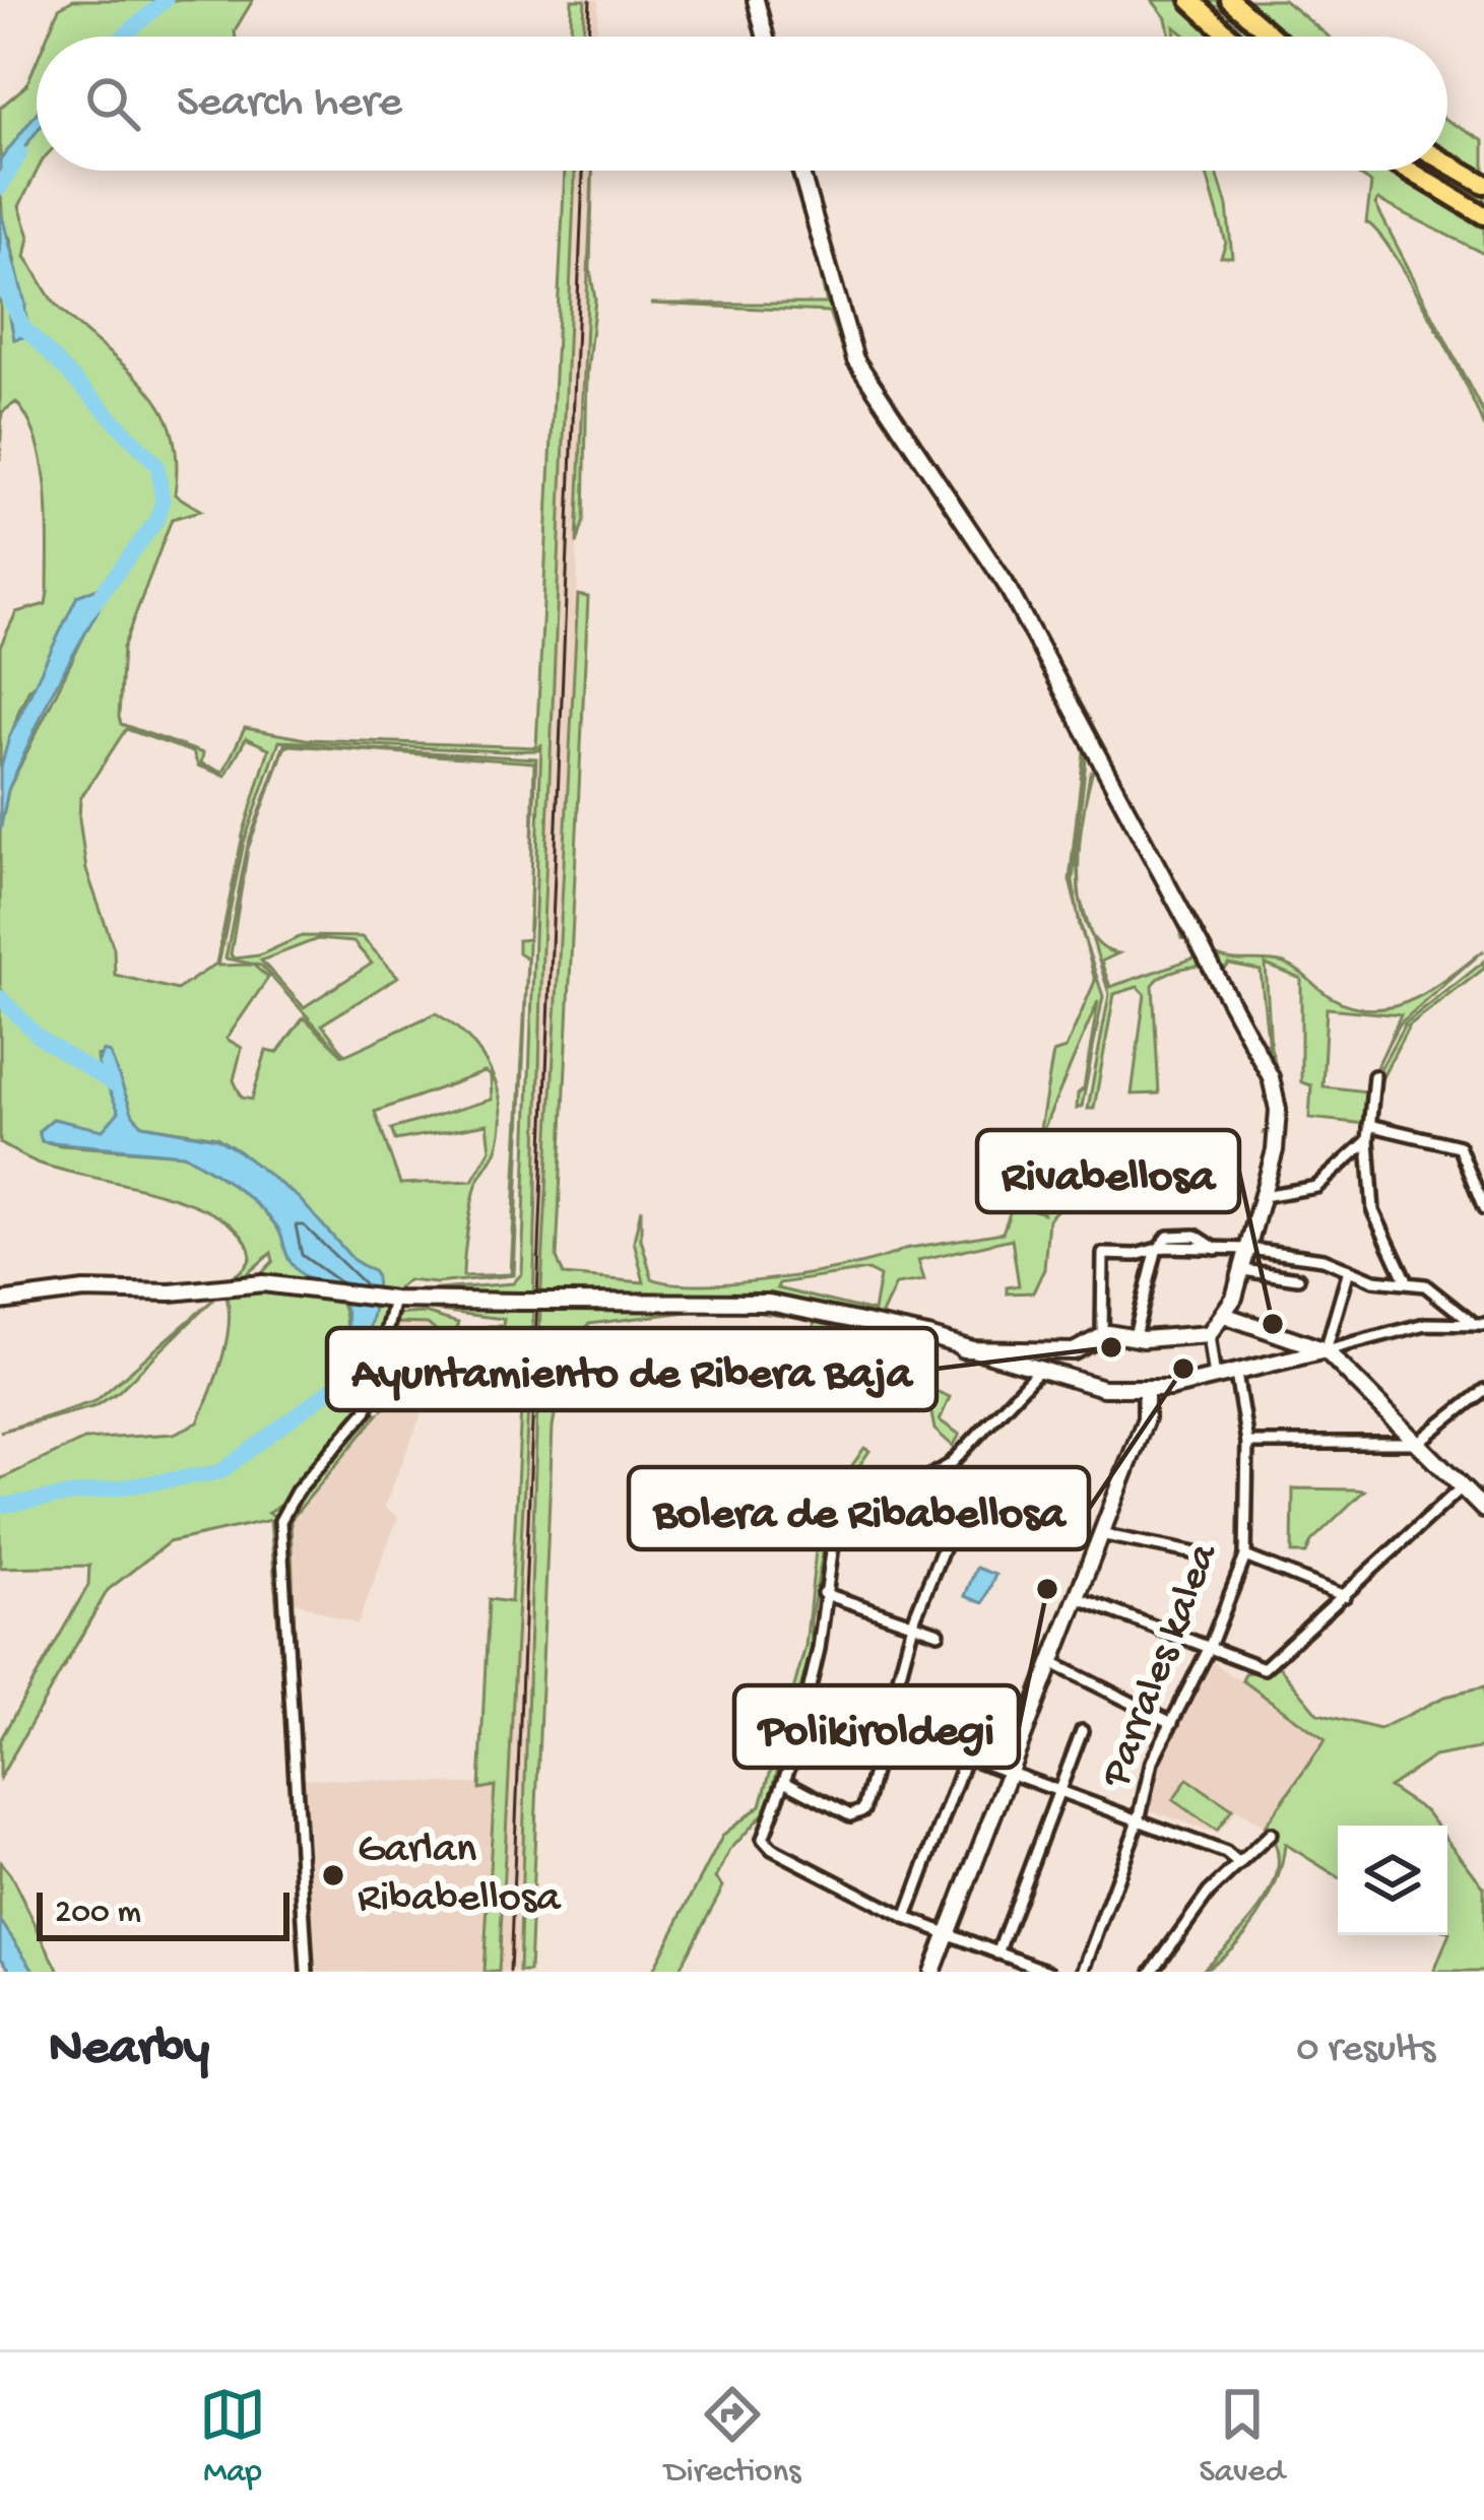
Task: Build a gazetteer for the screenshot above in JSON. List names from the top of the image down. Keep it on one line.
{"streets":{"street":["Parrales kalea"]},"places":["Rivabellosa","Ayuntamiento de Ribera Baja","Bolera de Ribabellosa","Polikiroldegi","Garlan Ribabellosa"],"scale_bar":"200 m","page":{"search":"Search here","scale":"200 m","heading":["Nearby","0 results"],"nav":["Map","Directions","Saved"]}}
